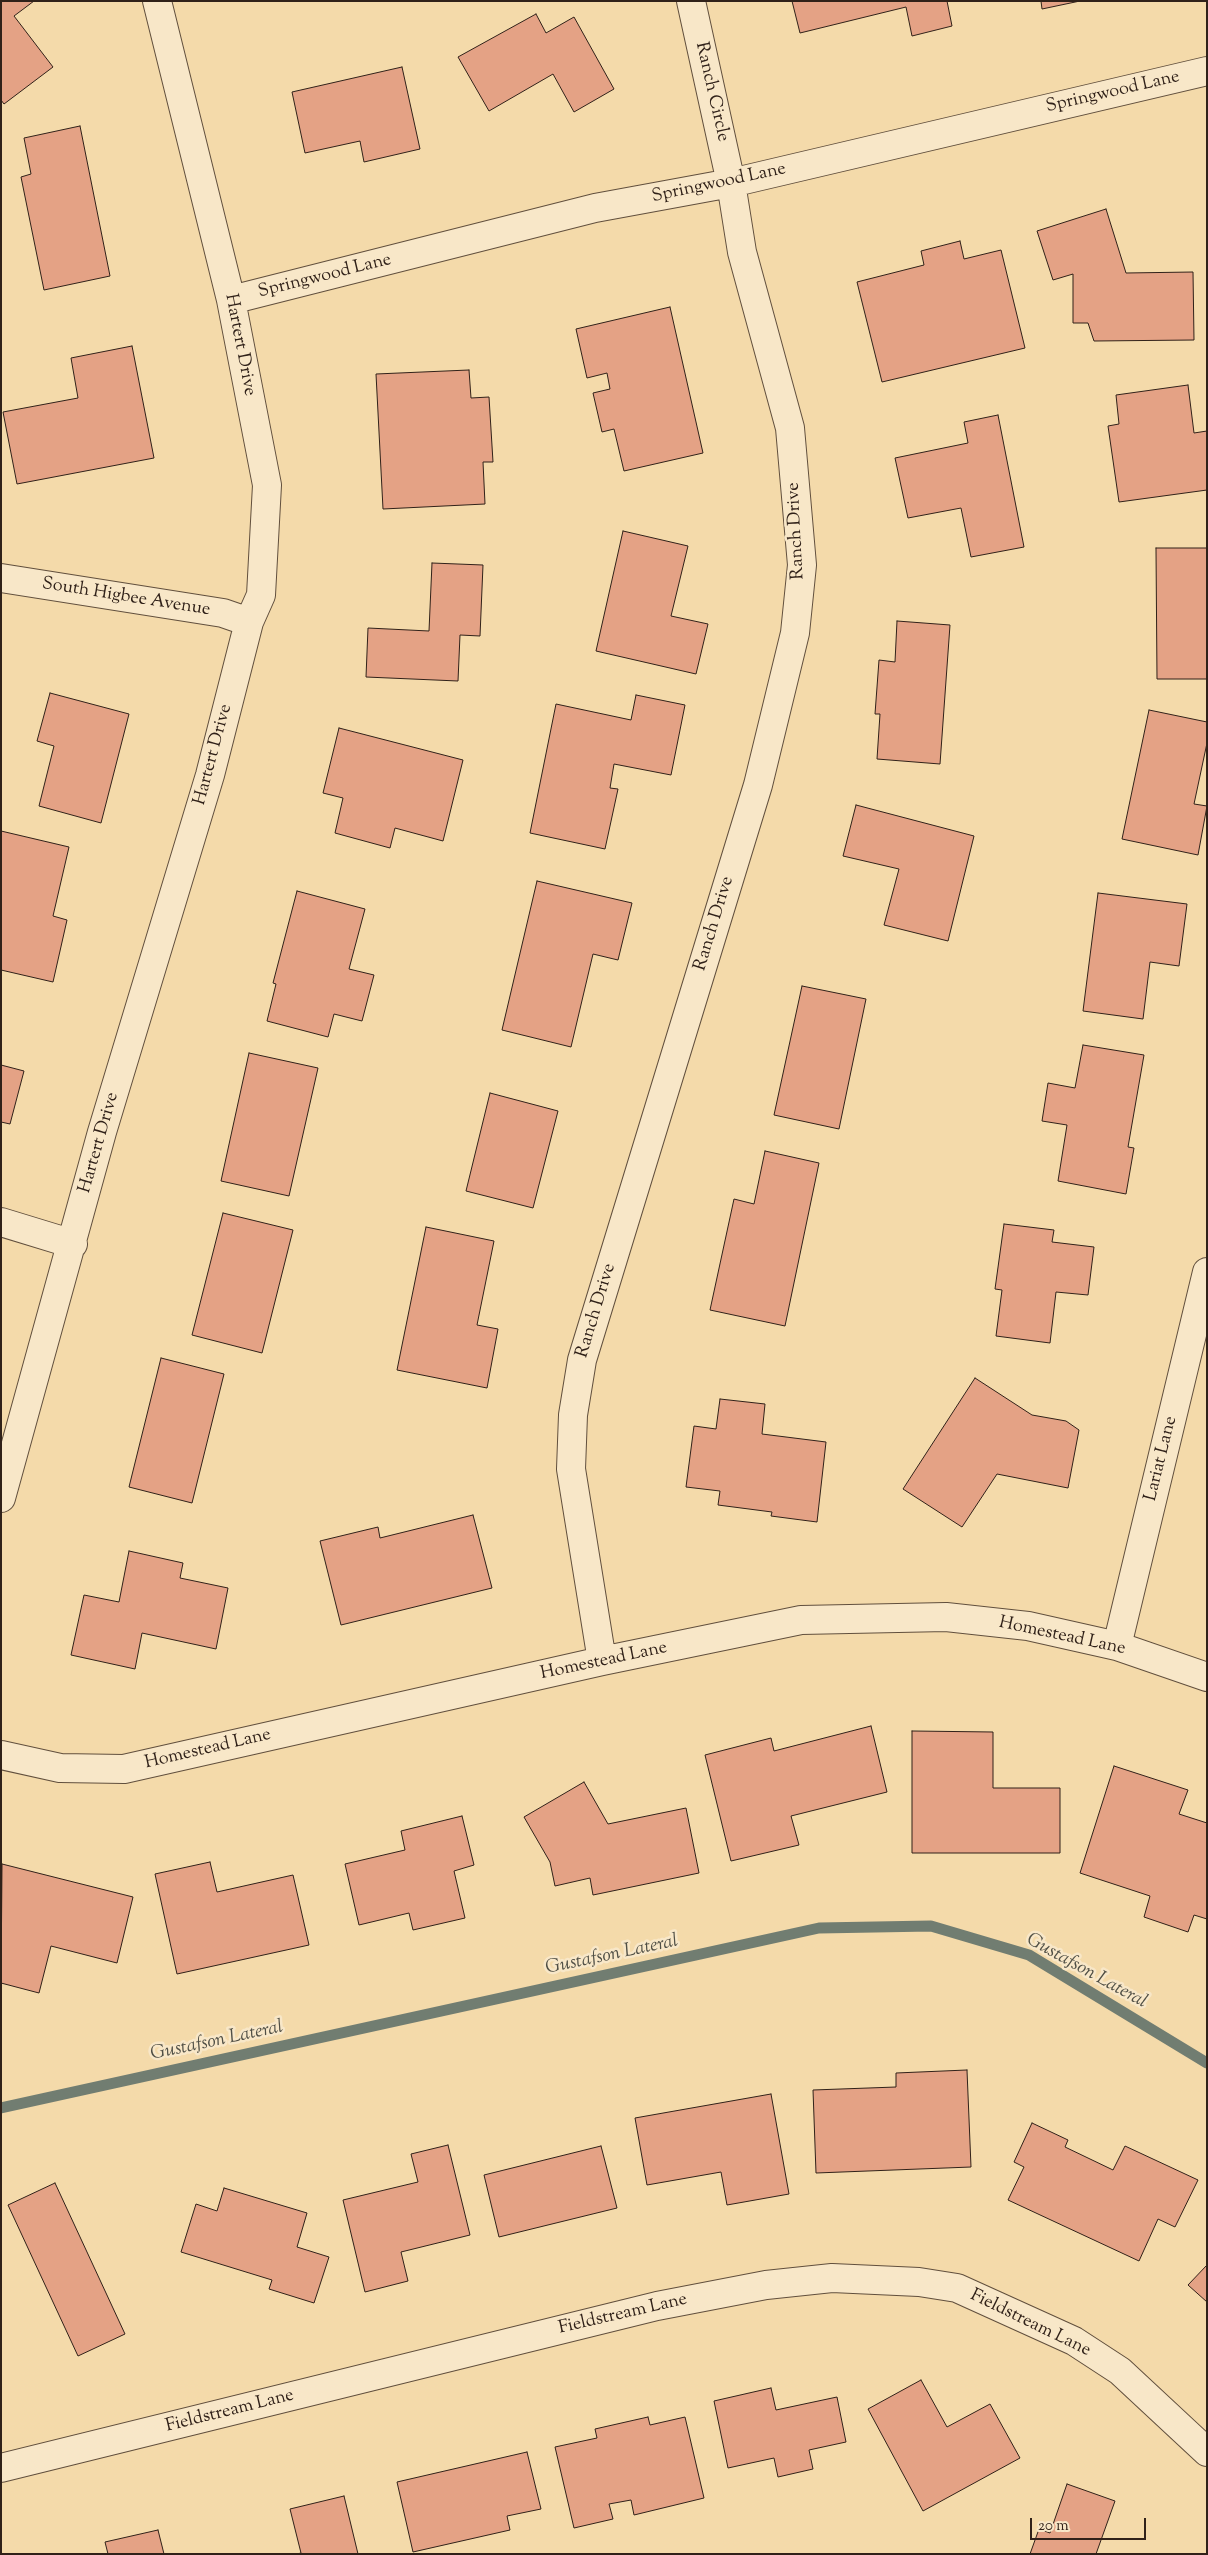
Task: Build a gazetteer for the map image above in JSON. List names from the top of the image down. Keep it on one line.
{"streets":{"street":["Ranch Circle","Springwood Lane","Hartert Drive","Ranch Drive","South Higbee Avenue","Lariat Lane","Homestead Lane","Fieldstream Lane"]},"crossings":[["Ranch Circle","Springwood Lane"],["Ranch Circle","Ranch Drive"],["Springwood Lane","Hartert Drive"],["Springwood Lane","Ranch Drive"],["Hartert Drive","South Higbee Avenue"],["Ranch Drive","Homestead Lane"],["Lariat Lane","Homestead Lane"]],"water":["Gustafson Lateral"],"scale_bar":"20 m"}
